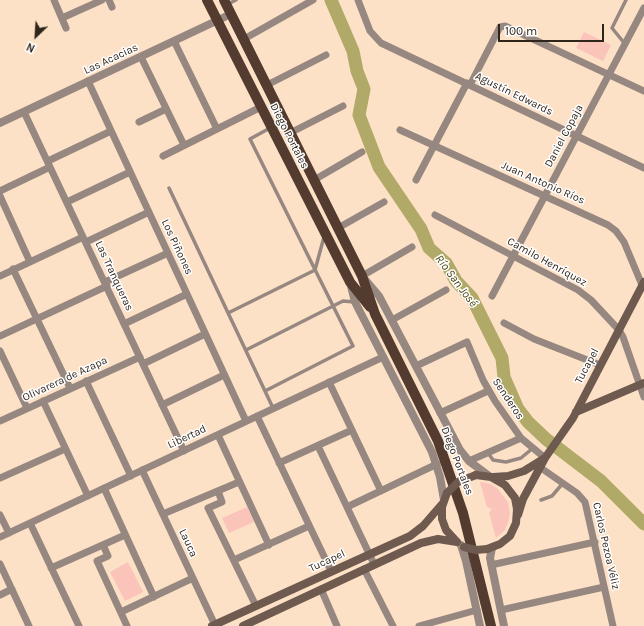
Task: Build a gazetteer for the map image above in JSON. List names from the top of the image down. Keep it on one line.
{"streets":{"main road":["Diego Portales","Tucapel"],"street":["Las Acacias","Agustín Edwards","Daniel Copaja","Juan Antonio Ríos","Los Piñones","Camilo Henríquez","Las Tranqueras","Olivarera de Azapa","Senderos","Libertad","Lauca","Carlos Pezoa Véliz"]},"crossings":[["Las Acacias","Diego Portales"],["Las Acacias","Los Piñones"],["Las Acacias","Las Tranqueras"],["Agustín Edwards","Daniel Copaja"],["Diego Portales","Tucapel"],["Diego Portales","Senderos"],["Diego Portales","Libertad"],["Daniel Copaja","Juan Antonio Ríos"],["Daniel Copaja","Camilo Henríquez"],["Juan Antonio Ríos","Tucapel"],["Los Piñones","Libertad"],["Camilo Henríquez","Tucapel"],["Las Tranqueras","Olivarera de Azapa"],["Las Tranqueras","Libertad"],["Tucapel","Senderos"],["Tucapel","Lauca"],["Tucapel","Carlos Pezoa Véliz"],["Libertad","Lauca"]],"water":["Río San José"],"scale_bar":"100 m","north":"bottom left"}
